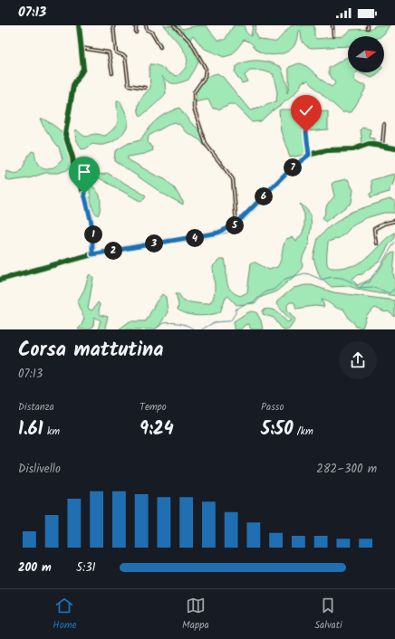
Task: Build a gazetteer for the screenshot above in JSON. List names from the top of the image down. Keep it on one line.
{"north":"right","page":{"status":"07:13","pins":["7","6","5","1","4","3","2"],"heading":["Corsa mattutina","07:13"],"stats":[["Distanza","1.61 km"],["Tempo","9:24"],["Passo","5:50 /km"]],"chart":["Dislivello","282–300 m"],"list":[{"name":"200 m","note":"5:31"}],"tabs":["Home","Mappa","Salvati"]}}
